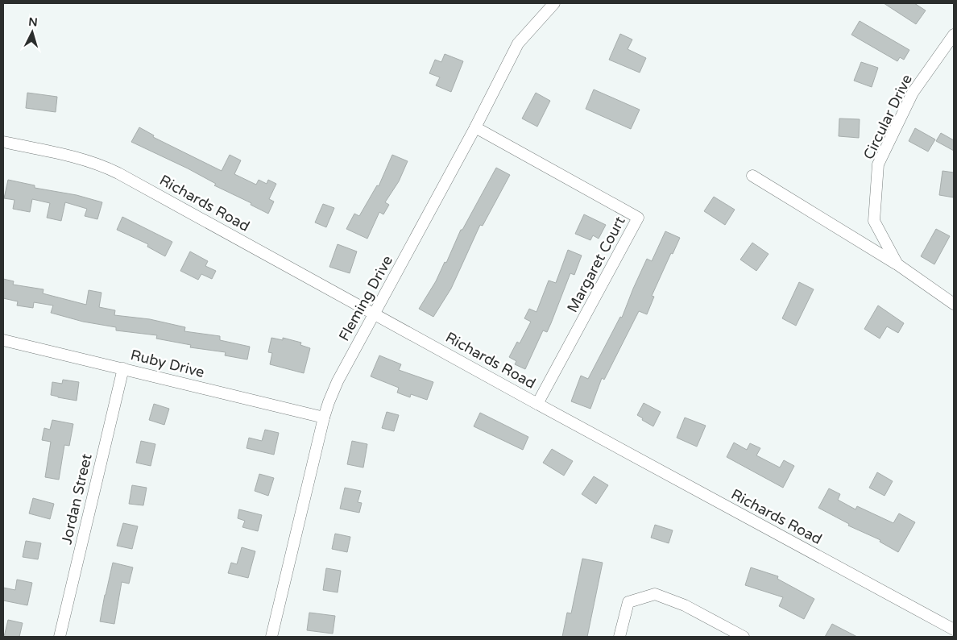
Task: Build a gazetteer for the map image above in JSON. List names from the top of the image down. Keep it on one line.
{"streets":{"street":["Circular Drive","Richards Road","Margaret Court","Fleming Drive","Ruby Drive","Jordan Street"]},"crossings":[["Richards Road","Margaret Court"],["Richards Road","Fleming Drive"],["Margaret Court","Fleming Drive"],["Fleming Drive","Ruby Drive"],["Ruby Drive","Jordan Street"]],"north":"top"}
